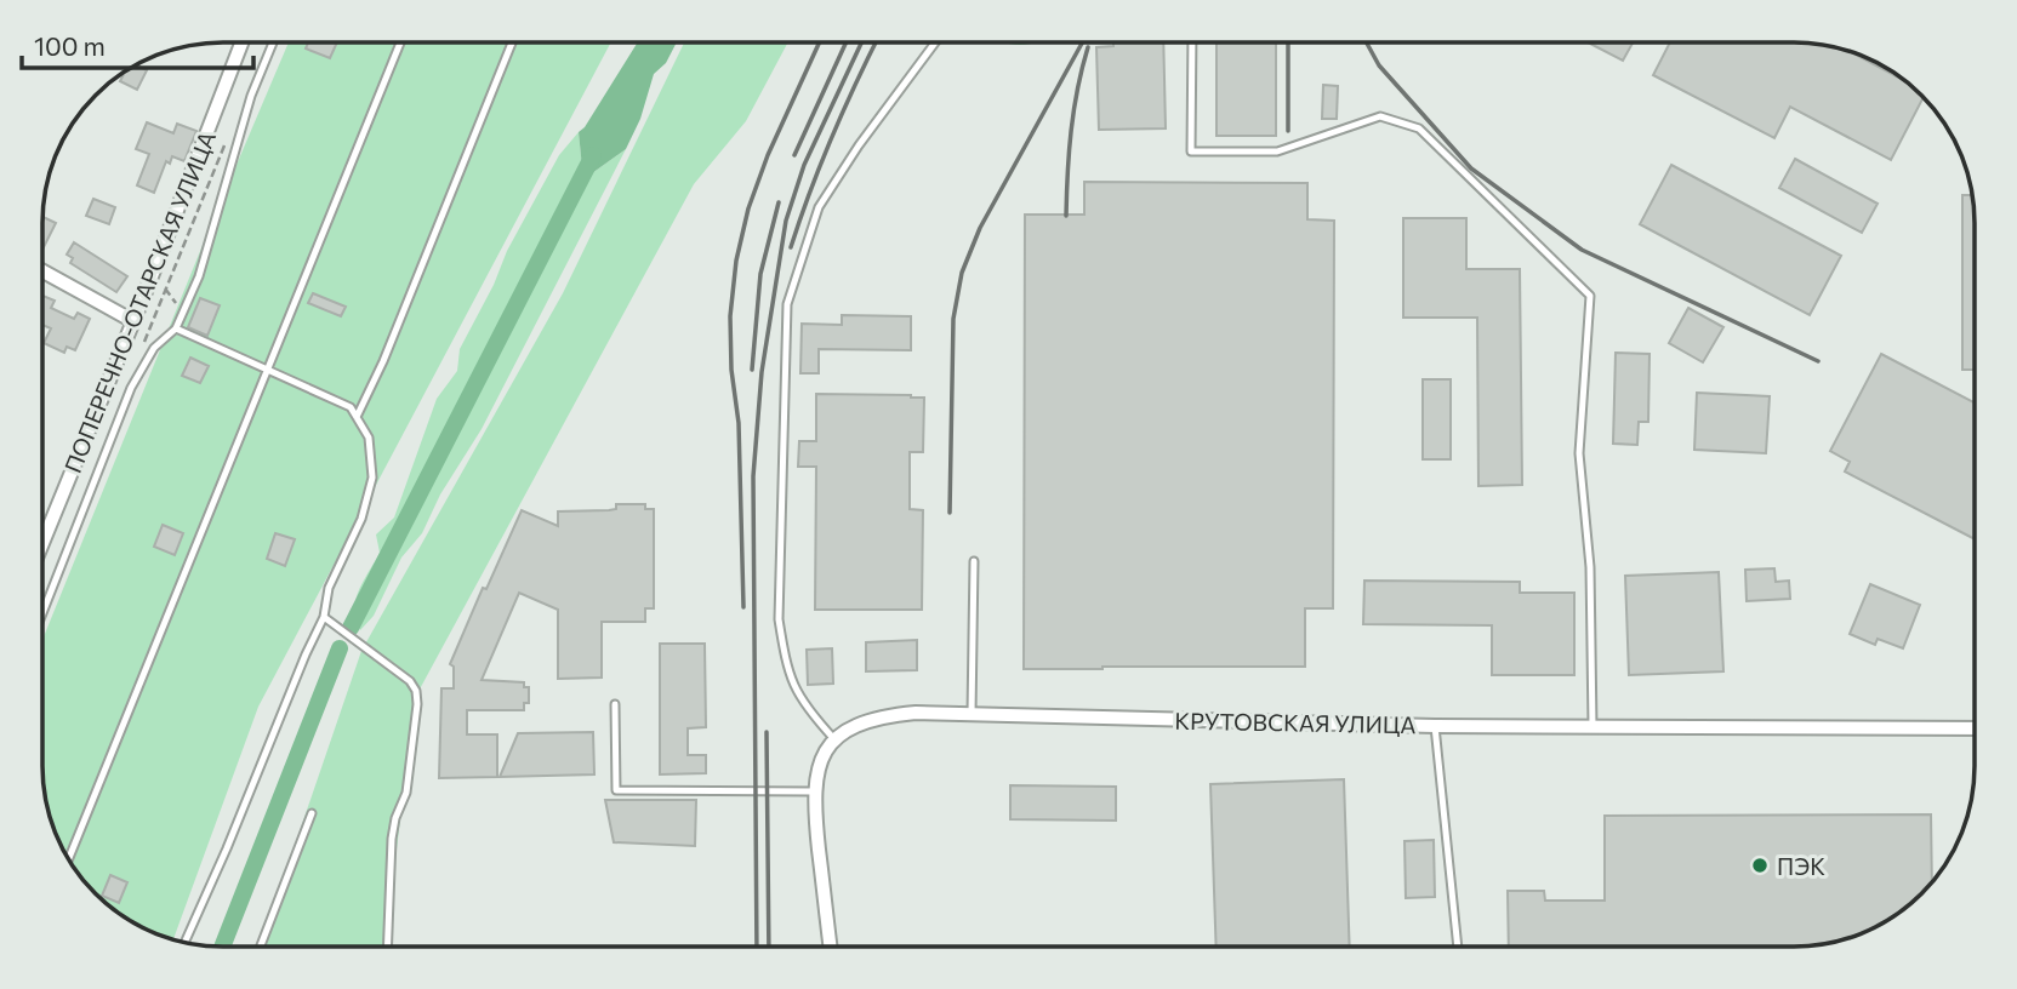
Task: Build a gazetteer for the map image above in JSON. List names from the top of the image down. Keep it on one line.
{"streets":{"street":["ПОПЕРЕЧНО-ОТАРСКАЯ УЛИЦА","КРУТОВСКАЯ УЛИЦА"]},"places":["ПЭК"],"scale_bar":"100 m"}
